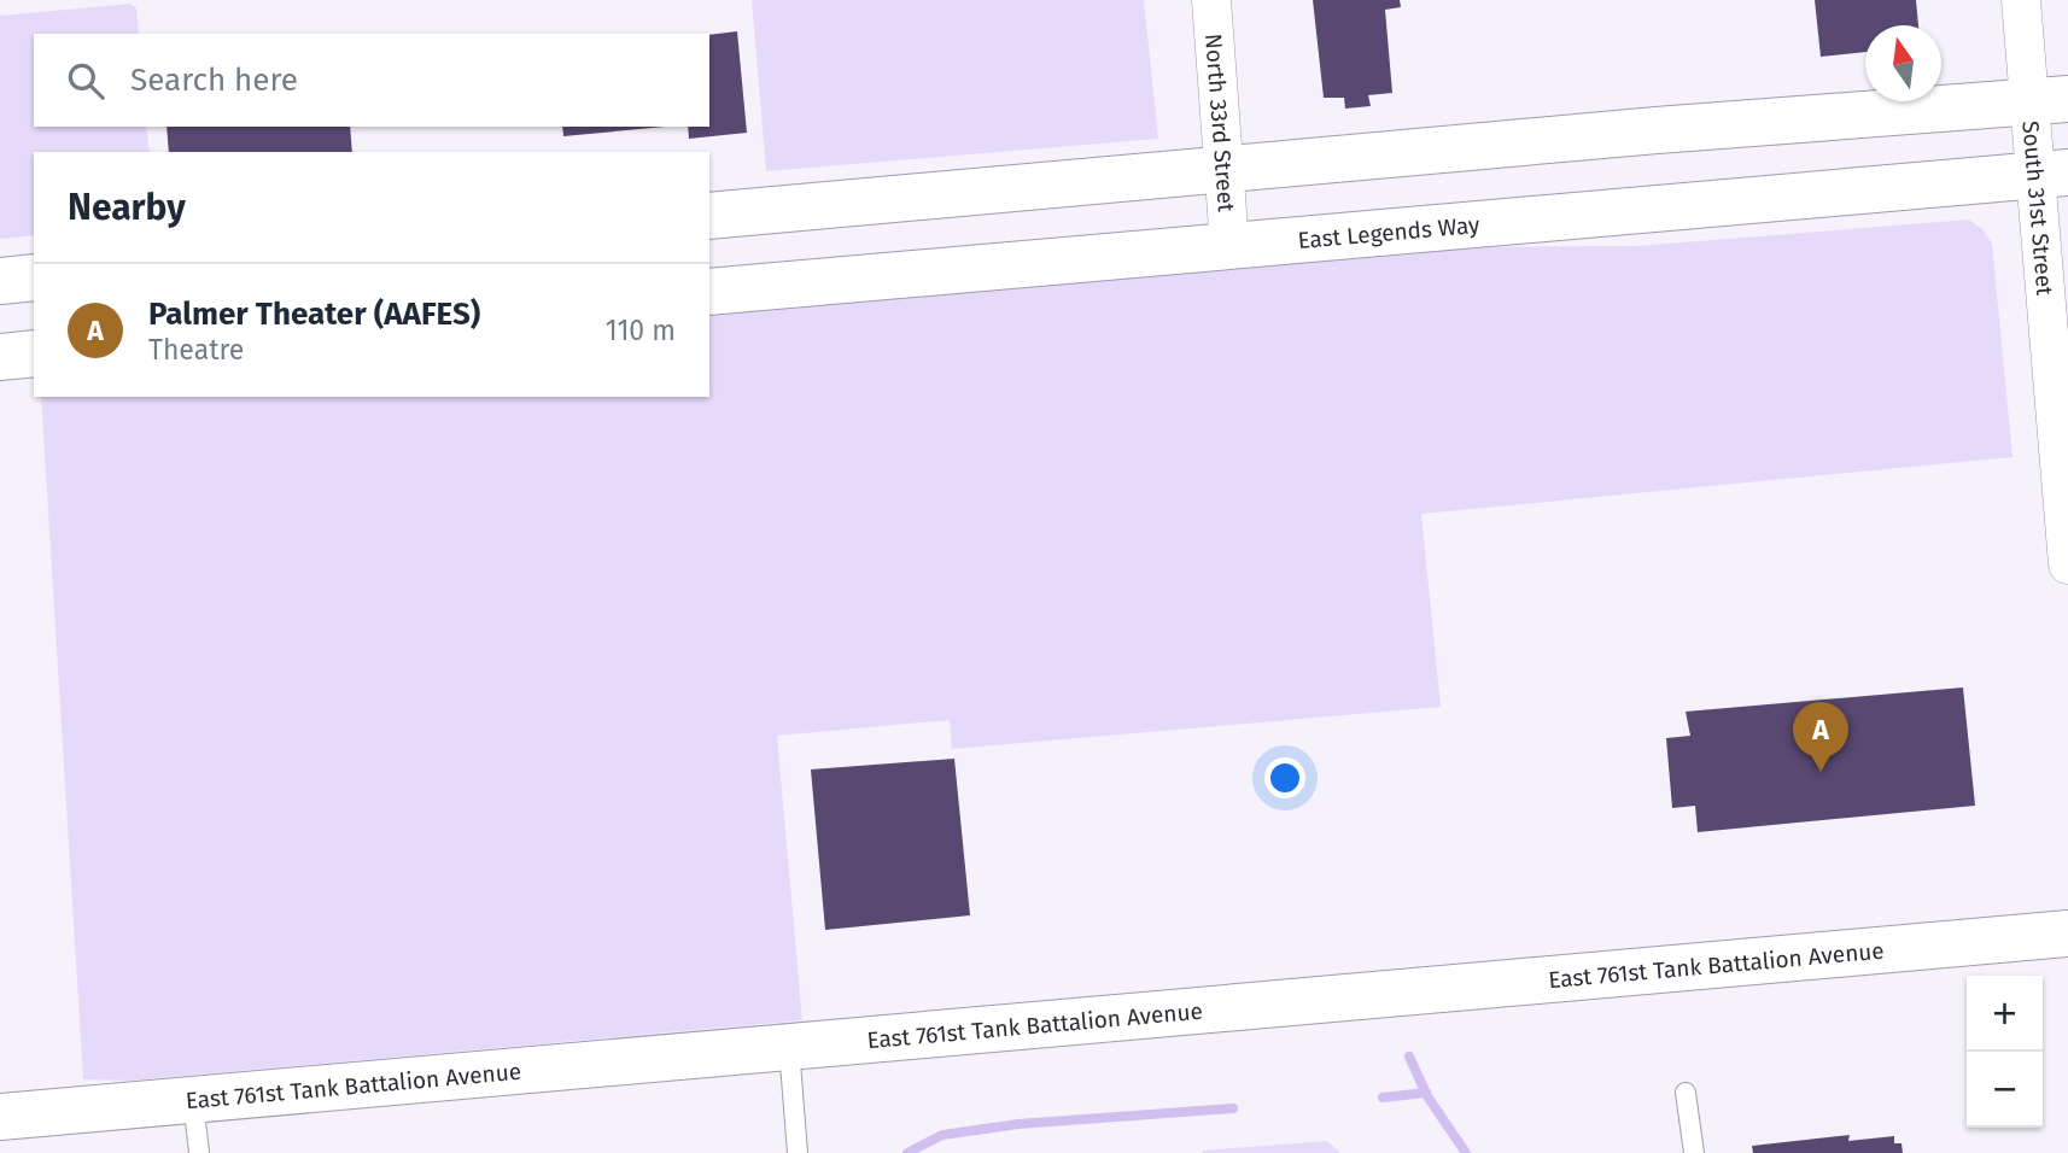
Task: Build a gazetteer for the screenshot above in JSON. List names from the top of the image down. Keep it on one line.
{"streets":{"street":["North 33rd Street","South 31st Street","East Legends Way","East 761st Tank Battalion Avenue"]},"crossings":[["North 33rd Street","East Legends Way"],["South 31st Street","East Legends Way"]],"north":"top","page":{"search":"Search here","heading":"Nearby","list":[{"mark":"A","name":"Palmer Theater (AAFES)","note":"Theatre","value":"110 m"}],"pins":"A","map_buttons":["+","−"]}}
